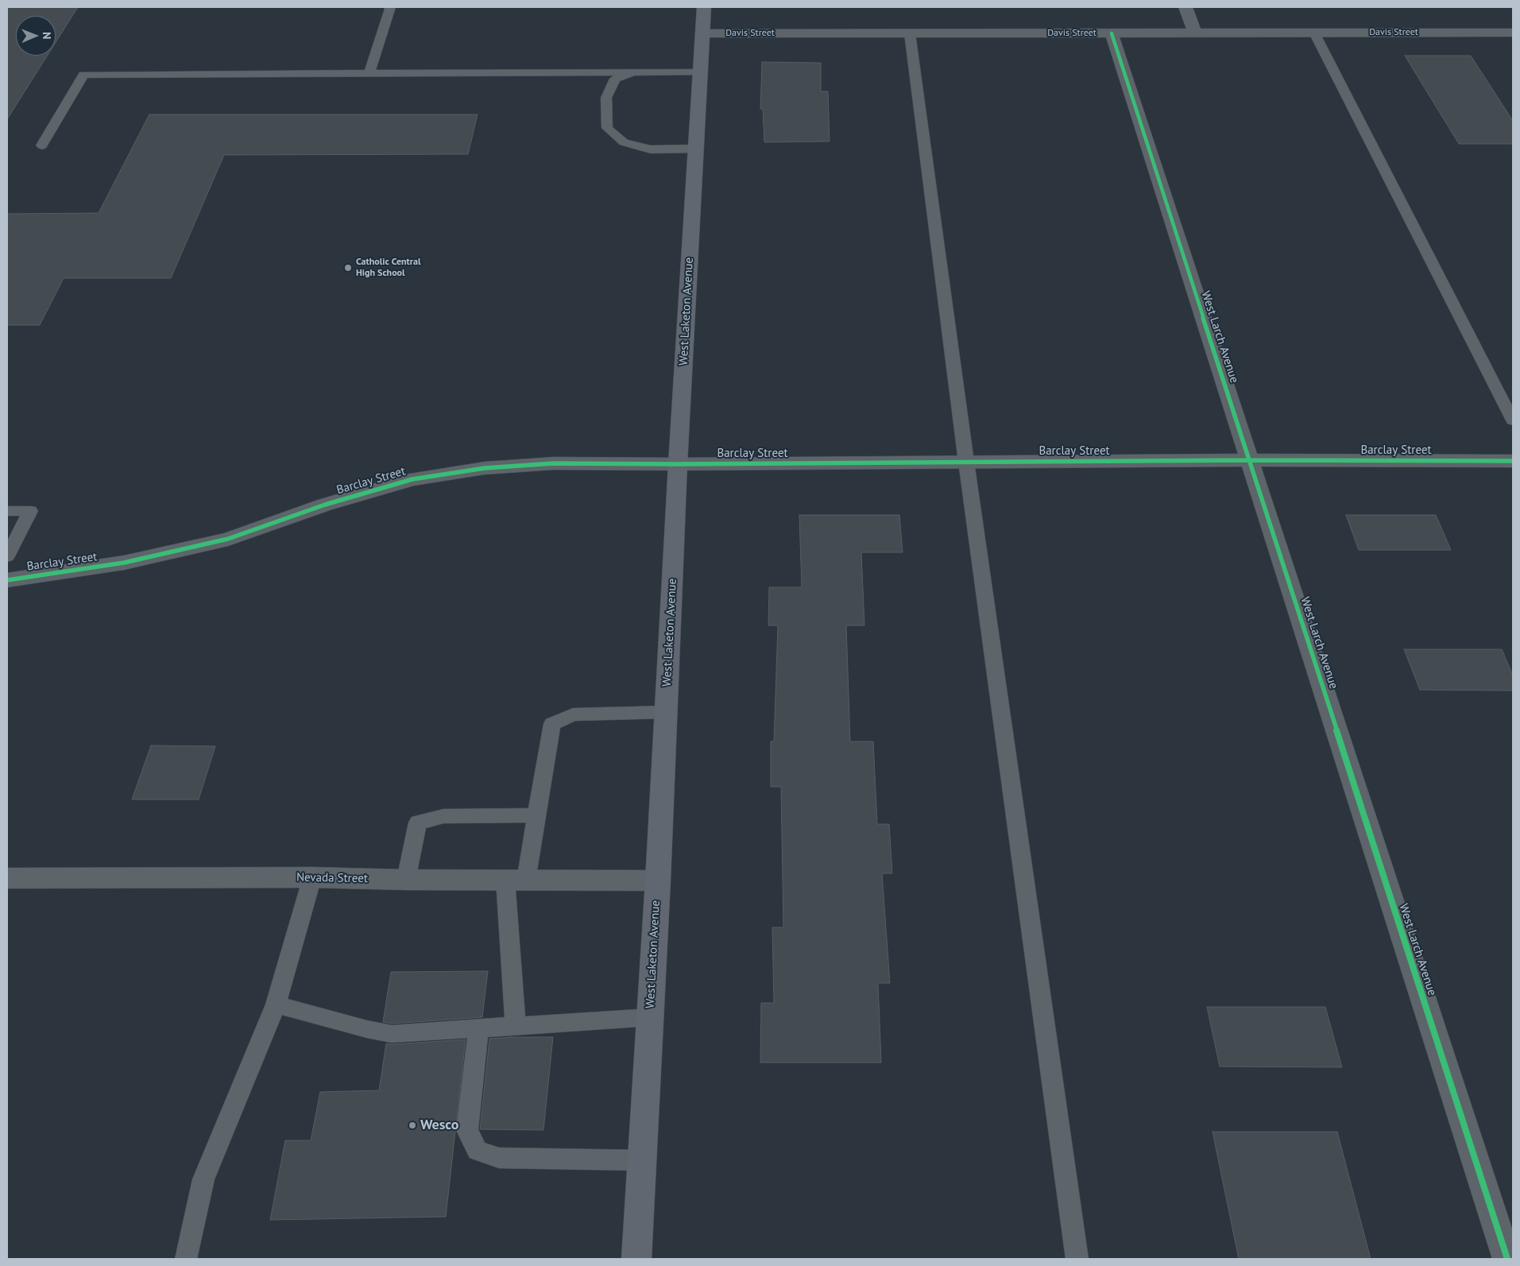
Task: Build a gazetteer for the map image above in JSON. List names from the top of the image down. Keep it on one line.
{"streets":{"main road":["West Laketon Avenue"],"street":["Davis Street","West Larch Avenue","Barclay Street","Nevada Street"]},"crossings":[["Davis Street","West Laketon Avenue"],["Davis Street","West Larch Avenue"],["West Laketon Avenue","Barclay Street"],["West Laketon Avenue","Nevada Street"],["West Larch Avenue","Barclay Street"]],"places":["Catholic Central High School","Wesco"],"north":"right"}
